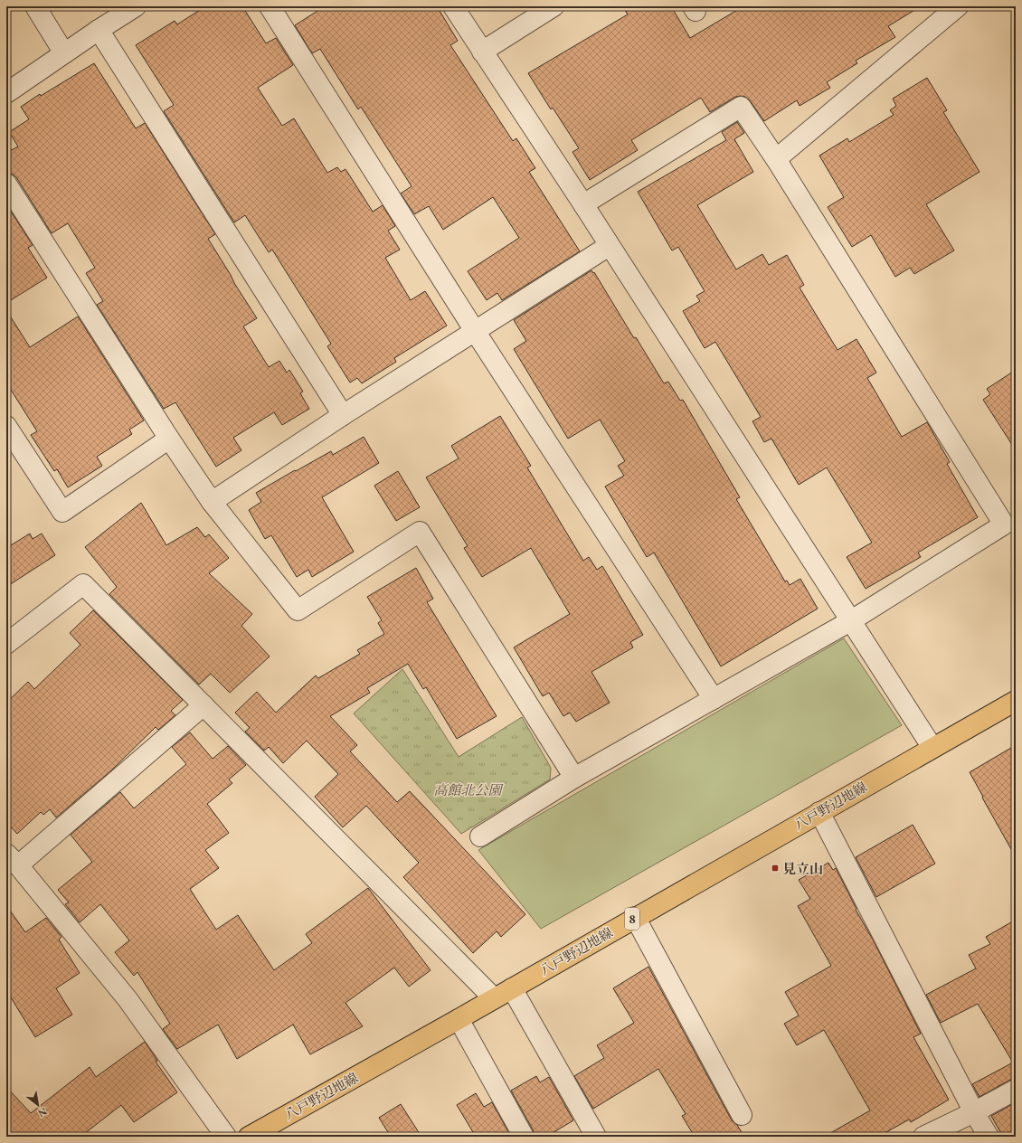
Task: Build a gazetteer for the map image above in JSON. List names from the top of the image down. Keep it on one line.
{"streets":{"main road":["八戸野辺地線","8"]},"parks":["高館北公園"],"places":{"transit":["見立山"]},"north":"bottom right"}
